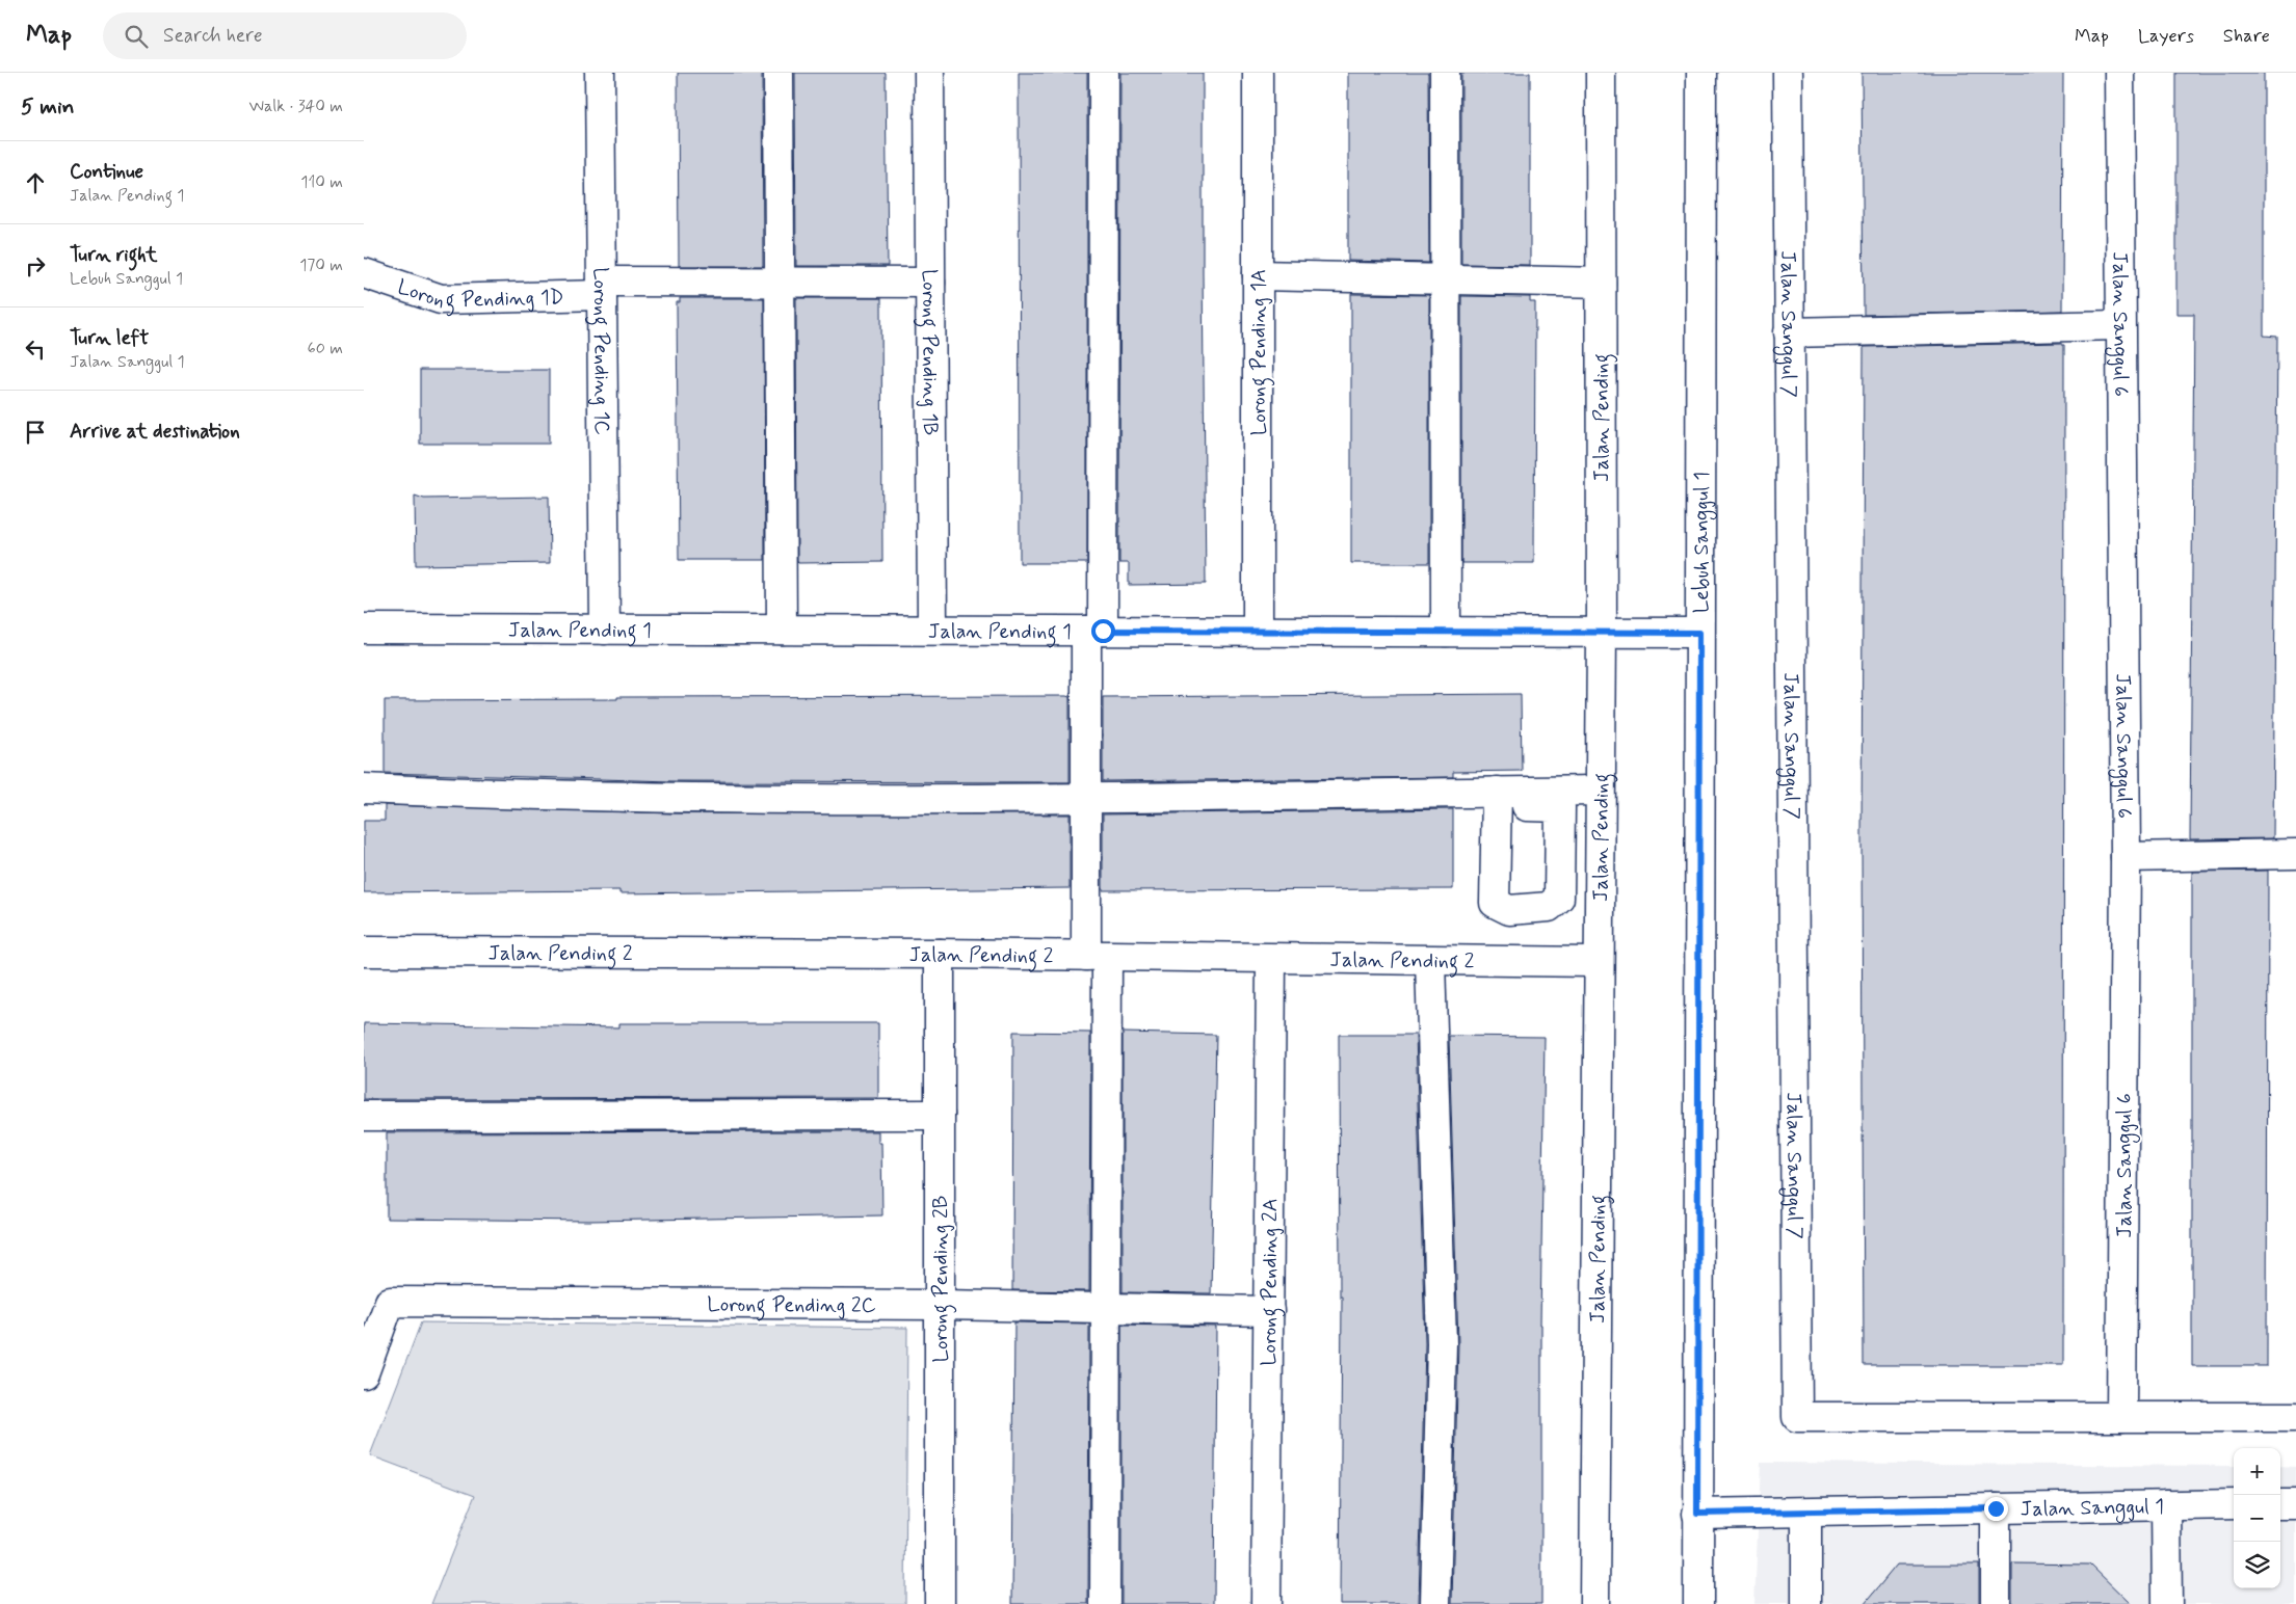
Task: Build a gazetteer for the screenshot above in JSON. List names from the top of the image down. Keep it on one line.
{"streets":{"street":["Lorong Pending 1D","Jalan Sanggul 7","Jalan Sanggul 6","Lorong Pending 1C","Lorong Pending 1B","Lorong Pending 1A","Jalan Pending","Lebuh Sanggul 1","Jalan Pending 1","Jalan Pending 2","Lorong Pending 2B","Lorong Pending 2A","Lorong Pending 2C","Jalan Sanggul 1"]},"crossings":[["Lorong Pending 1D","Lorong Pending 1C"],["Lorong Pending 1D","Lorong Pending 1B"],["Jalan Sanggul 7","Jalan Sanggul 6"],["Lorong Pending 1C","Jalan Pending 1"],["Lorong Pending 1B","Jalan Pending 1"],["Lorong Pending 1A","Jalan Pending 1"],["Jalan Pending","Jalan Pending 1"],["Jalan Pending","Jalan Pending 2"],["Lebuh Sanggul 1","Jalan Pending 1"],["Lebuh Sanggul 1","Jalan Sanggul 1"],["Jalan Pending 2","Lorong Pending 2B"],["Jalan Pending 2","Lorong Pending 2A"],["Lorong Pending 2B","Lorong Pending 2C"],["Lorong Pending 2A","Lorong Pending 2C"]],"page":{"header":"Map","search":"Search here","nav":["Map","Layers","Share"],"heading":["5 min","Walk · 340 m"],"list":[["Continue","Jalan Pending 1","110 m"],["Turn right","Lebuh Sanggul 1","170 m"],["Turn left","Jalan Sanggul 1","60 m"],"Arrive at destination"],"map_buttons":["+","−"]}}
